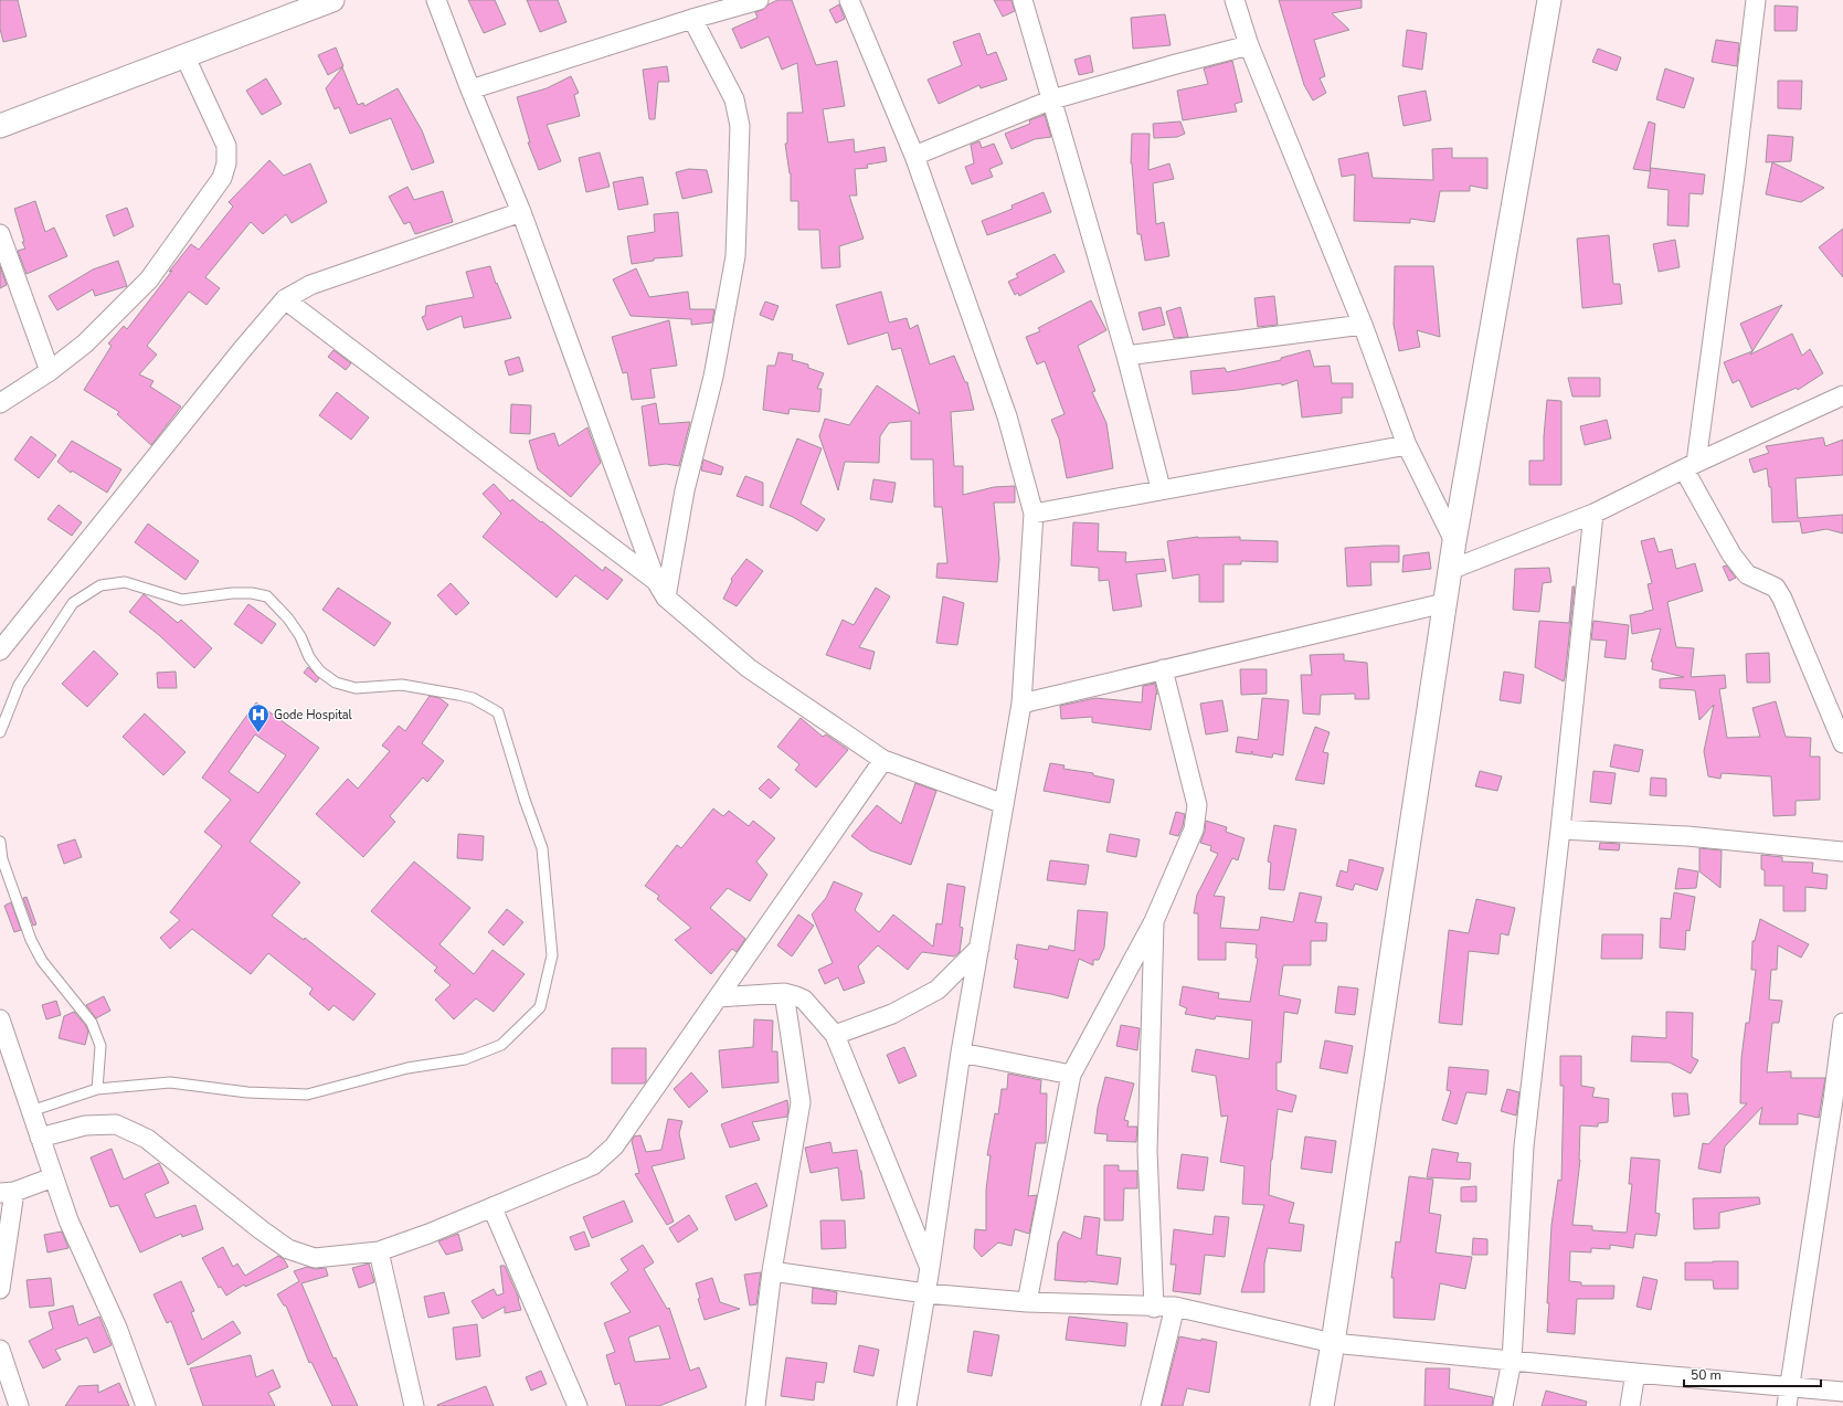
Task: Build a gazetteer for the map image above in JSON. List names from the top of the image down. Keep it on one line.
{"places":{"hospital":["Gode Hospital"]},"scale_bar":"50 m"}
